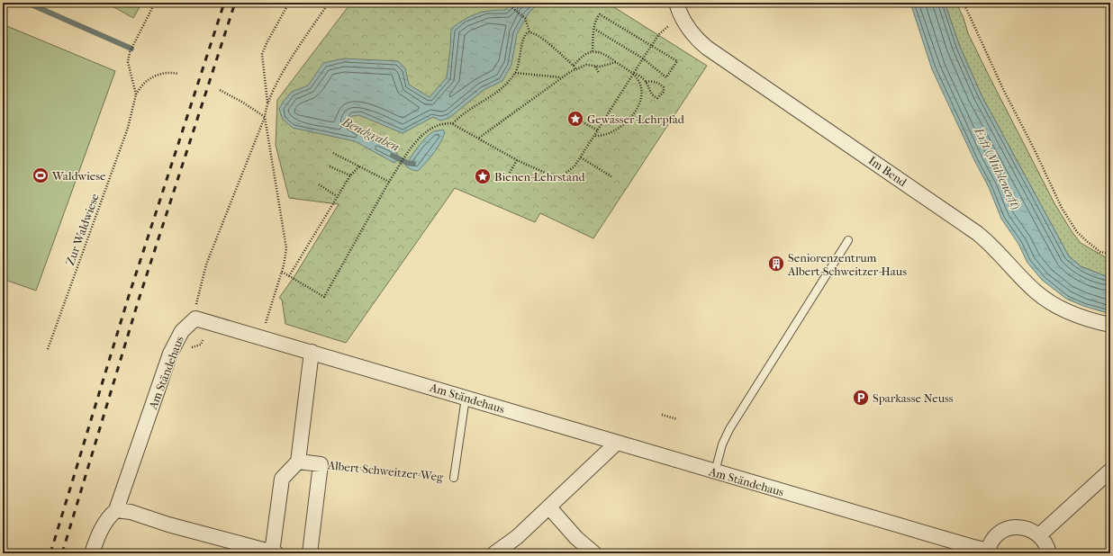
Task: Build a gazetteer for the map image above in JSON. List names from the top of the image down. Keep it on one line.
{"streets":{"street":["Im Bend","Am Ständehaus","Albert-Schweitzer-Weg"],"path":["Zur Waldwiese"]},"crossings":[["Am Ständehaus","Albert-Schweitzer-Weg"]],"water":["Bendgraben","Erft (Mühlenerft)"],"places":{"place":["Gewässer-Lehrpfad","Bienen-Lehrstand"],"sports":["Waldwiese"],"building":["Seniorenzentrum Albert-Schweitzer-Haus"],"parking":["Sparkasse Neuss"]}}
